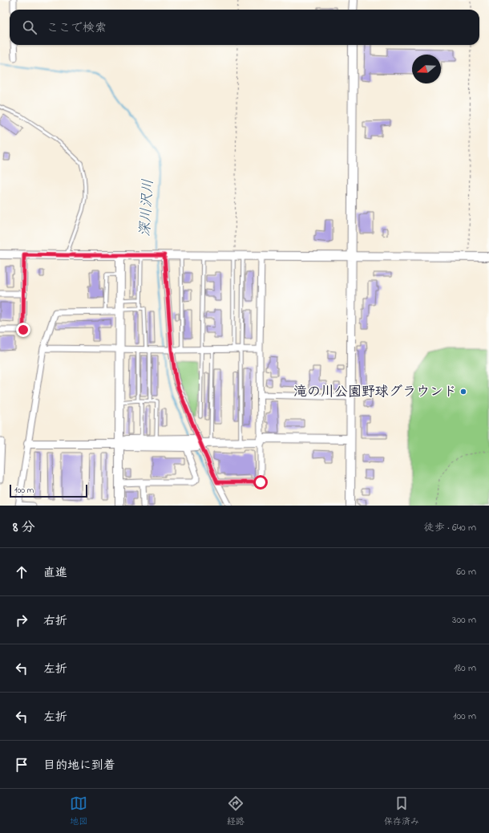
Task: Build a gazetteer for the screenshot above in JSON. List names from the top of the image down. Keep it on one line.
{"water":["深川沢川"],"places":["滝の川公園野球グラウンド"],"scale_bar":"100 m","north":"left","page":{"search":"ここで検索","scale":"100 m","heading":["8 分","徒歩 · 640 m"],"list":[["直進","60 m"],["右折","300 m"],["左折","180 m"],["左折","100 m"],"目的地に到着"],"nav":["地図","経路","保存済み"]}}
